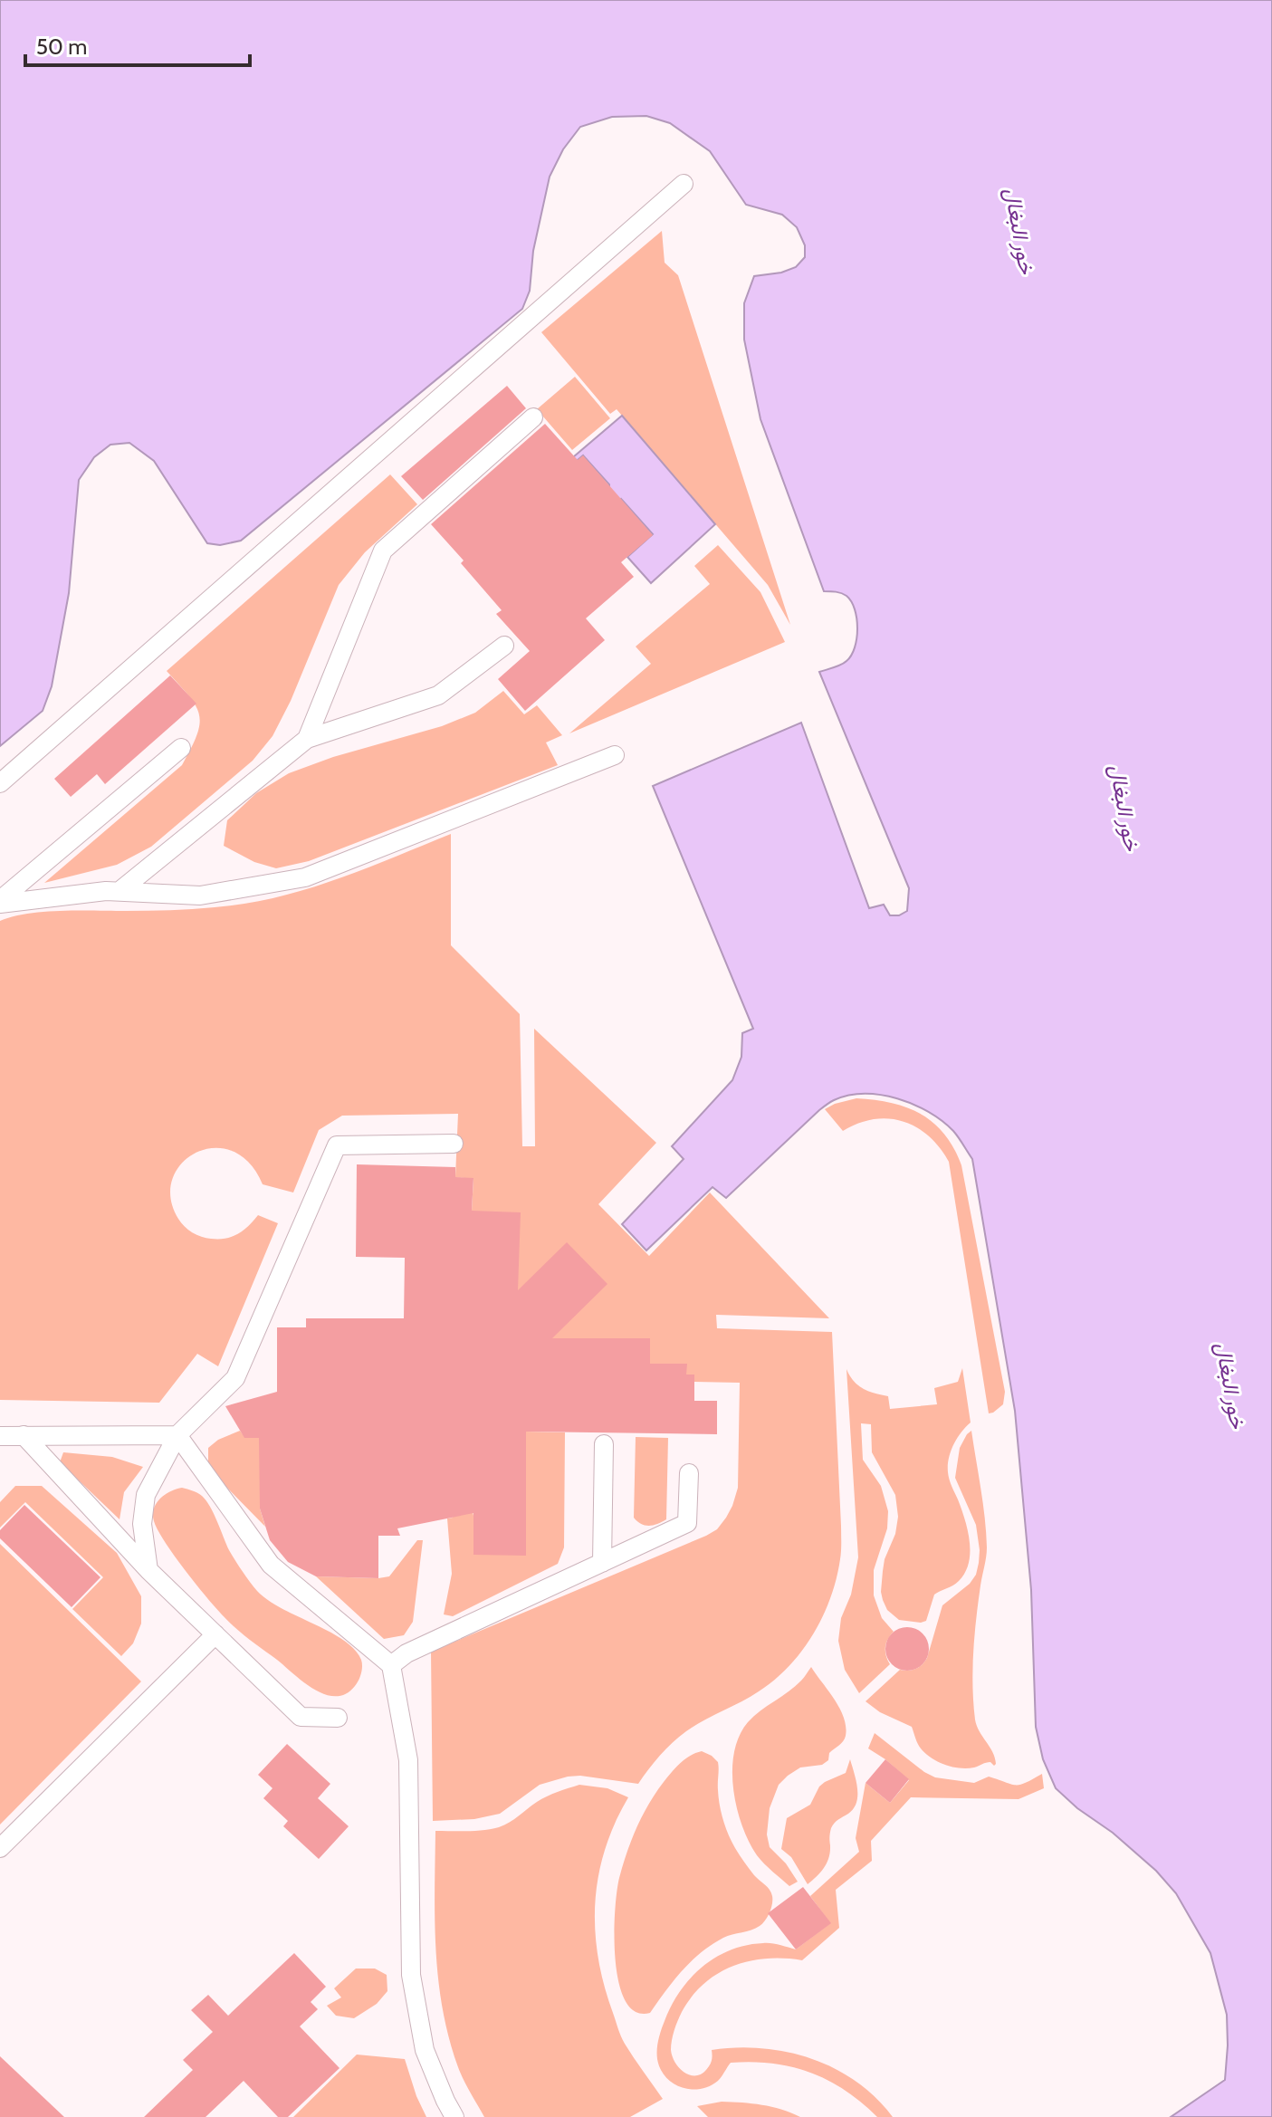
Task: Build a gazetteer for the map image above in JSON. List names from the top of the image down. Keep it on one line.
{"water":["خور البغال"],"scale_bar":"50 m"}
